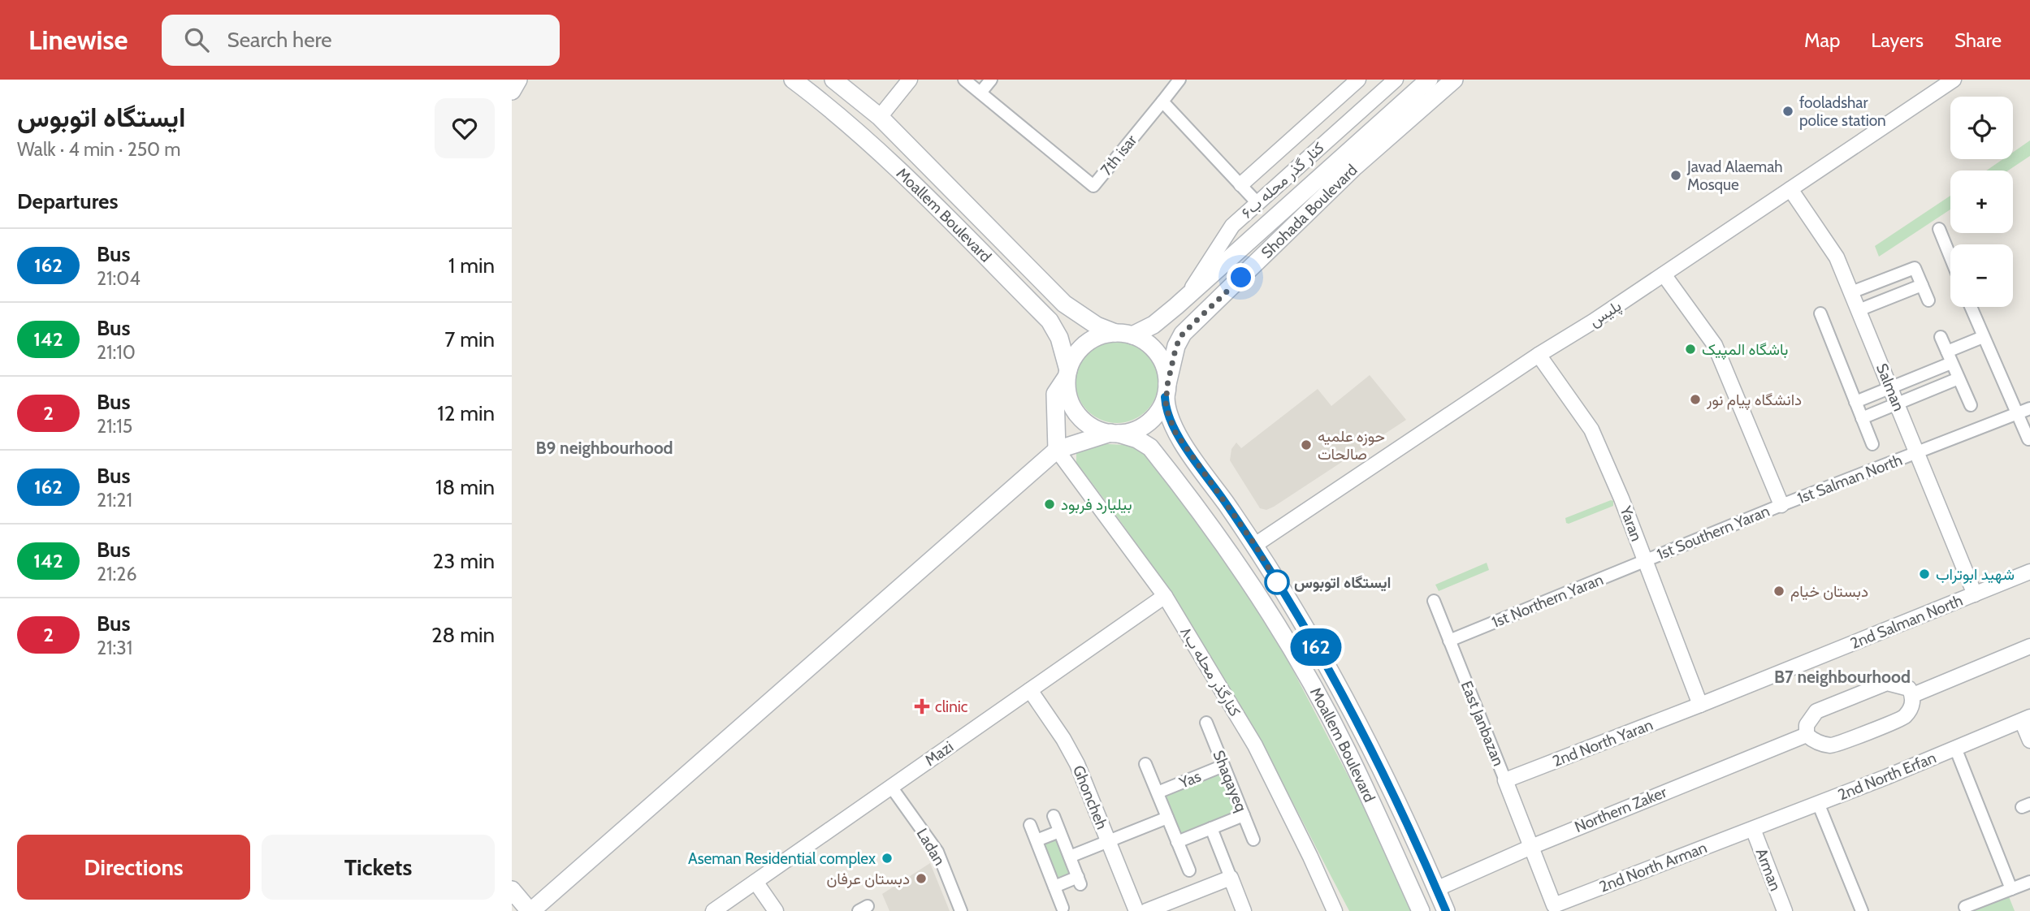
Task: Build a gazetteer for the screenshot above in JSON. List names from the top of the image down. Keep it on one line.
{"streets":{"main road":["Shohada Boulevard","Moallem Boulevard"],"street":["7th isar","کنار گذر محله ب۶","پلیس","Salman","1st Salman North","Yaran","1st Southern Yaran","1st Northern Yaran","2nd Salman North","کنارگذر محله ب۸","East Janbazan","2nd North Yaran","Mazi","2nd North Erfan","Yas","Shaqayeq","Ghoncheh","Northern Zaker","Ladan","2nd North Arman","Arman"]},"crossings":[["کنار گذر محله ب۶","Shohada Boulevard"],["Shohada Boulevard","Moallem Boulevard"],["Moallem Boulevard","پلیس"],["Moallem Boulevard","Northern Zaker"],["پلیس","Salman"],["پلیس","Yaran"],["Salman","1st Salman North"],["Salman","2nd Salman North"],["1st Salman North","1st Southern Yaran"],["Yaran","1st Southern Yaran"],["Yaran","1st Northern Yaran"],["Yaran","2nd Salman North"],["Yaran","2nd North Yaran"],["1st Southern Yaran","1st Northern Yaran"],["1st Northern Yaran","East Janbazan"],["2nd Salman North","2nd North Yaran"],["کنارگذر محله ب۸","Mazi"],["East Janbazan","2nd North Yaran"],["East Janbazan","Northern Zaker"],["East Janbazan","2nd North Arman"],["Mazi","Ghoncheh"],["Mazi","Ladan"],["2nd North Erfan","2nd North Arman"],["2nd North Erfan","Arman"],["Yas","Shaqayeq"],["2nd North Arman","Arman"]],"districts":["B9 neighbourhood","B7 neighbourhood"],"places":{"other":["fooladshar police station","Javad Alaemah Mosque","باشگاه المپیک","دانشگاه پیام نور","حوزه علمیه صالحات","بیلیارد فربود","شهید ابوتراب","ایستگاه اتوبوس","دبستان خیام","Aseman Residential complex","دبستان عرفان"],"health":["clinic"]},"lines":["bus line 162"],"page":{"header":"Linewise","search":"Search here","nav":["Map","Layers","Share"],"heading":[["ایستگاه اتوبوس","Walk · 4 min · 250 m"],"Departures"],"on_map":"162","map_buttons":["+","−"],"list":[{"mark":"162","name":"Bus","note":"21:04","value":"1 min"},{"mark":"142","name":"Bus","note":"21:10","value":"7 min"},{"mark":"2","name":"Bus","note":"21:15","value":"12 min"},{"mark":"162","name":"Bus","note":"21:21","value":"18 min"},{"mark":"142","name":"Bus","note":"21:26","value":"23 min"},{"mark":"2","name":"Bus","note":"21:31","value":"28 min"}],"buttons":["Directions","Tickets"]}}
